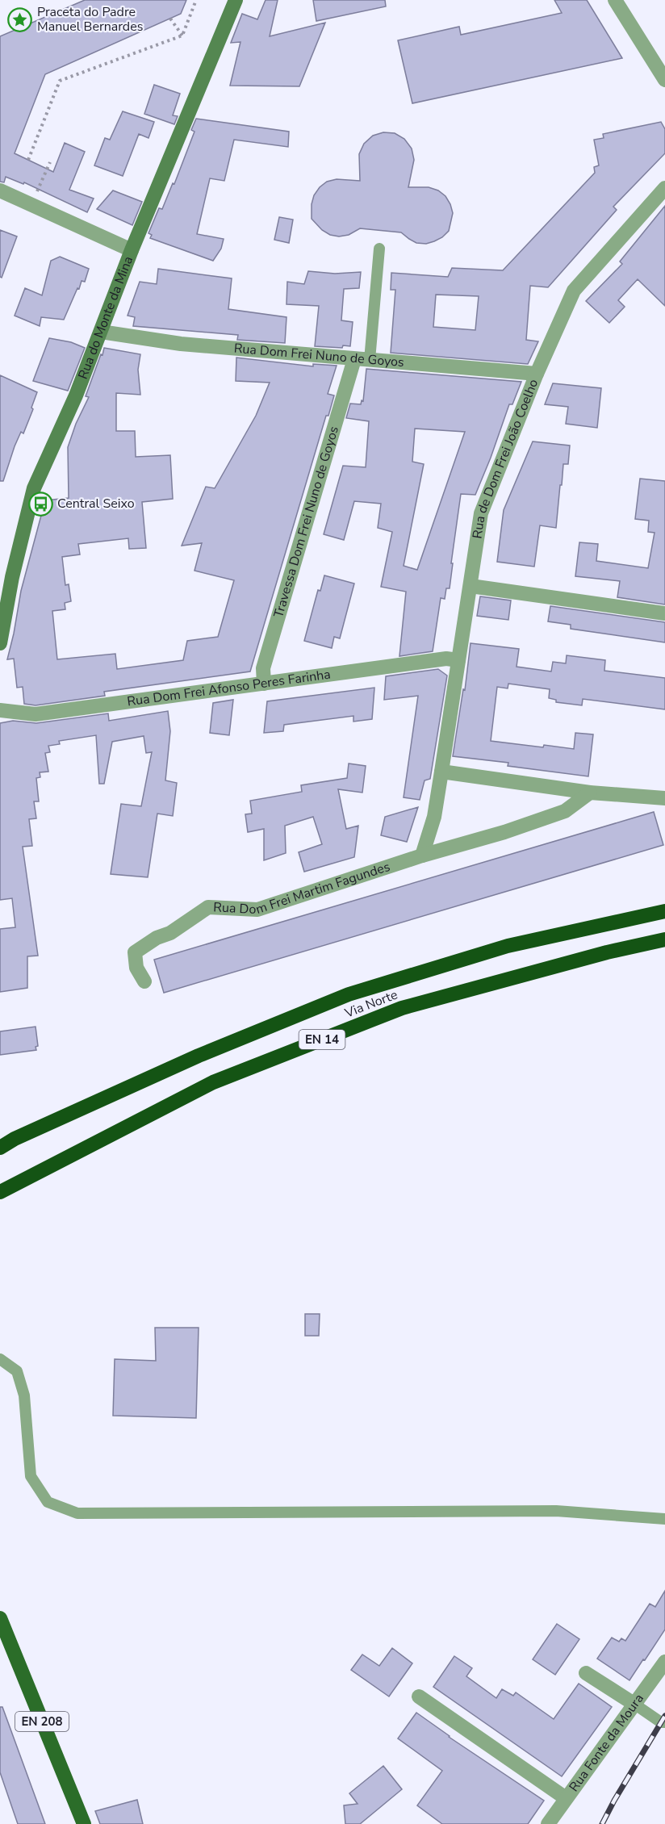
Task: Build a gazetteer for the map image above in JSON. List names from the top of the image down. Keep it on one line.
{"streets":{"highway":["Via Norte","EN 14"],"main road":["Rua do Monte da Mina","EN 208"],"street":["Rua Dom Frei Nuno de Goyos","Rua de Dom Frei João Coelho","Travessa Dom Frei Nuno de Goyos","Rua Dom Frei Afonso Peres Farinha","Rua Dom Frei Martim Fagundes","Rua Fonte da Moura"]},"crossings":[["Rua do Monte da Mina","Rua Dom Frei Nuno de Goyos"],["Rua Dom Frei Nuno de Goyos","Rua de Dom Frei João Coelho"],["Rua Dom Frei Nuno de Goyos","Travessa Dom Frei Nuno de Goyos"],["Rua de Dom Frei João Coelho","Rua Dom Frei Afonso Peres Farinha"],["Travessa Dom Frei Nuno de Goyos","Rua Dom Frei Afonso Peres Farinha"]],"places":{"place":["Praceta do Padre Manuel Bernardes"],"bus stop":["Central Seixo"]}}
